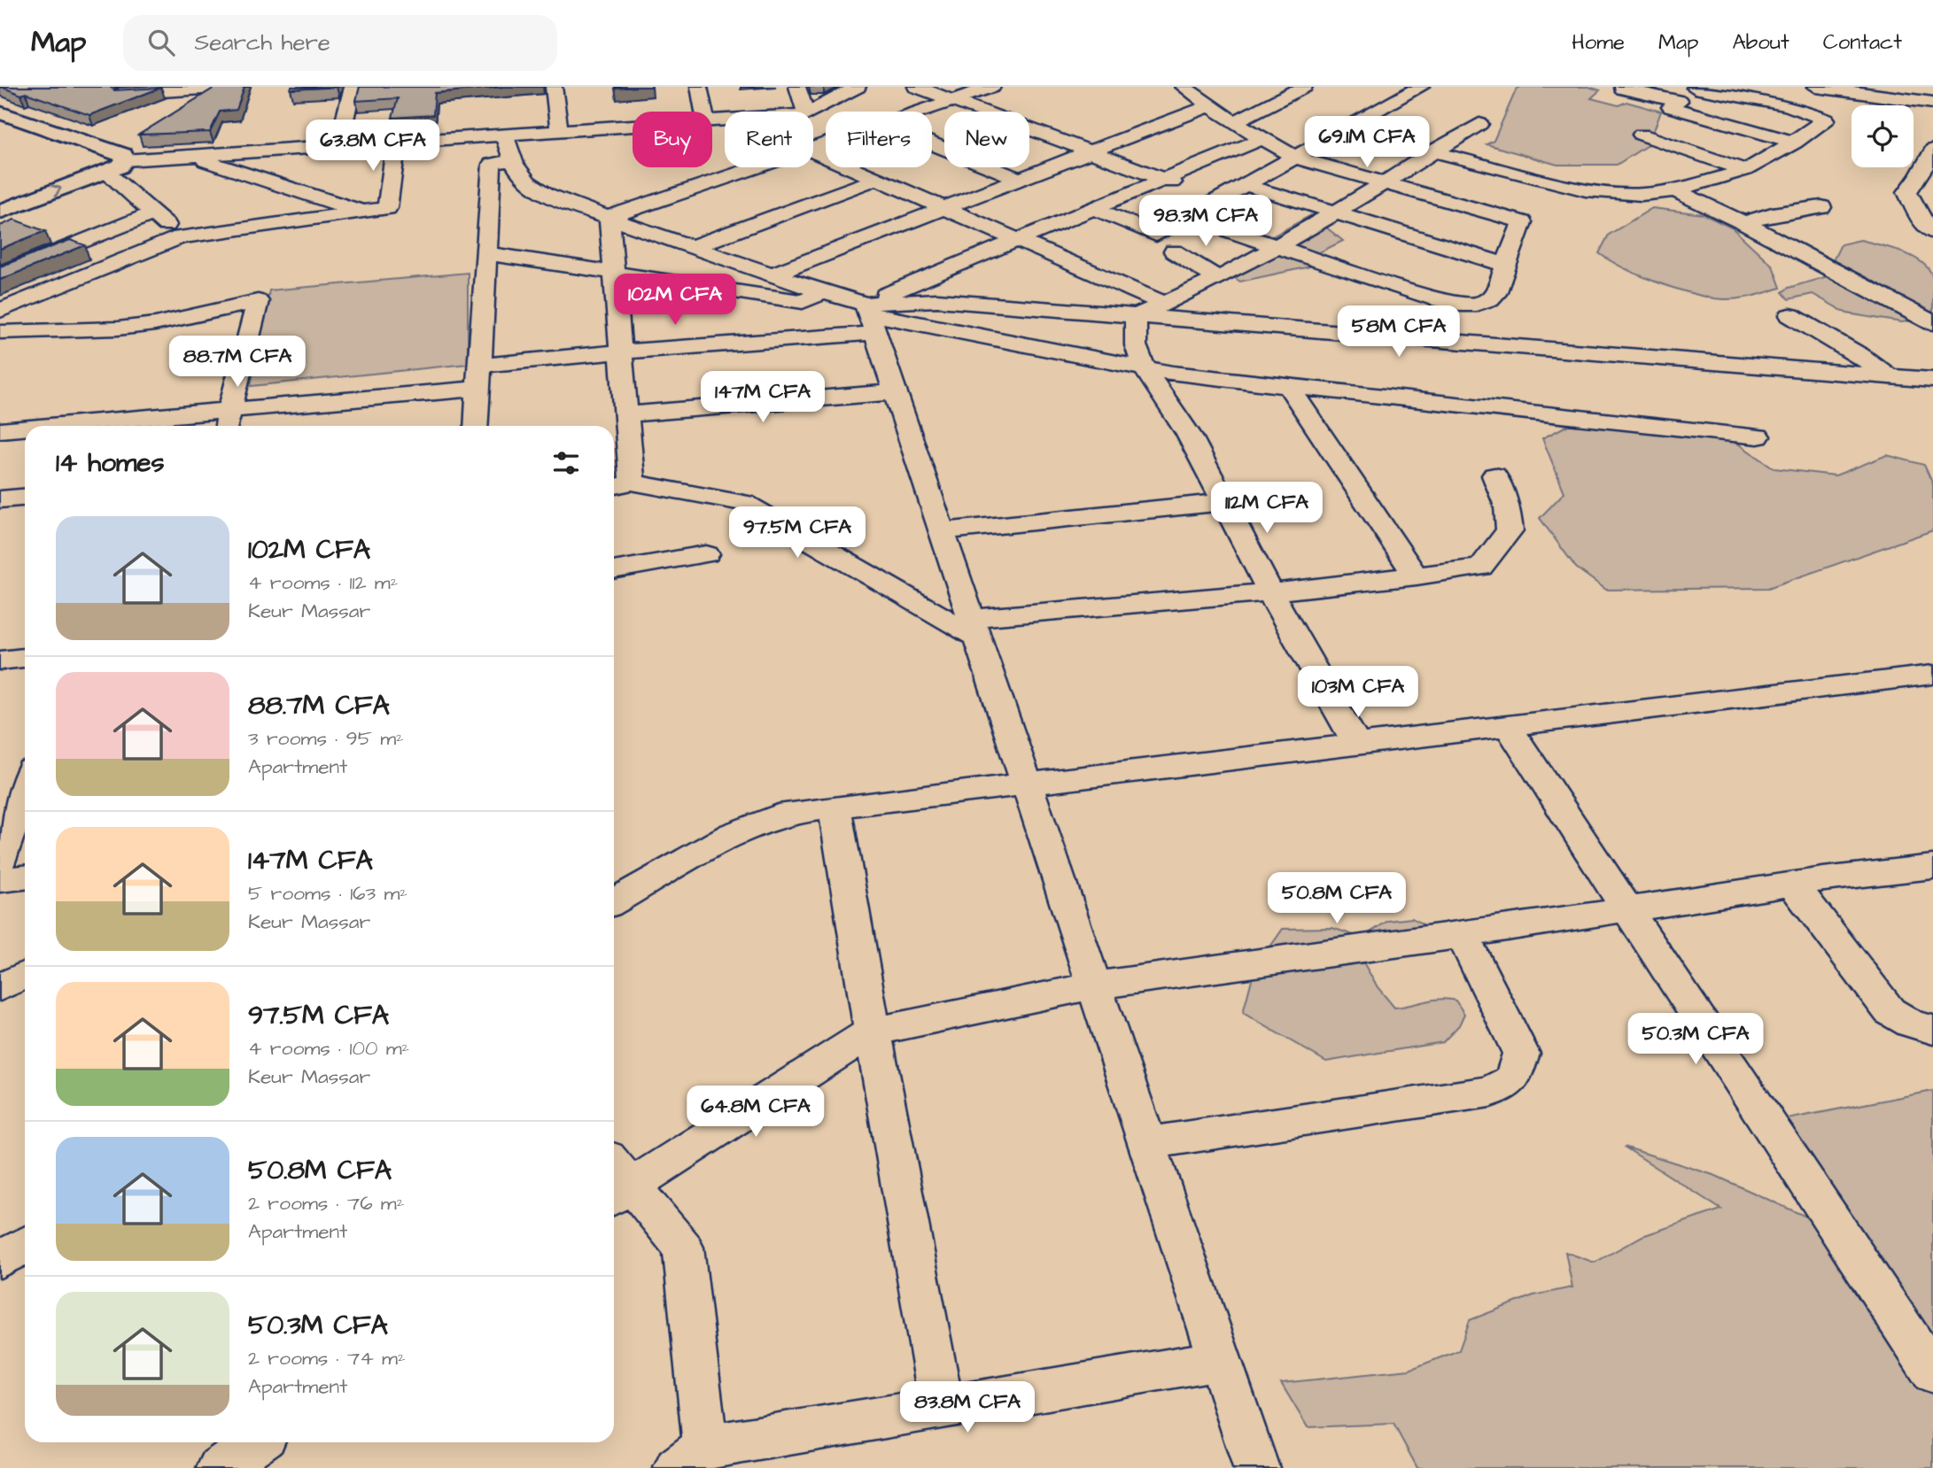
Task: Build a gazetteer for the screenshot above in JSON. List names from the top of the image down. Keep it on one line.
{"page":{"header":"Map","search":"Search here","nav":["Home","Map","About","Contact"],"chip":["Buy","Rent","Filters","New"],"price":["69.1M CFA","63.8M CFA","98.3M CFA","102M CFA","58M CFA","88.7M CFA","147M CFA","112M CFA","97.5M CFA","103M CFA","50.8M CFA","50.3M CFA","64.8M CFA","83.8M CFA"],"heading":"14 homes","list":[{"name":"102M CFA","note":"4 rooms · 112 m² · Keur Massar"},{"name":"88.7M CFA","note":"3 rooms · 95 m² · Apartment"},{"name":"147M CFA","note":"5 rooms · 163 m² · Keur Massar"},{"name":"97.5M CFA","note":"4 rooms · 100 m² · Keur Massar"},{"name":"50.8M CFA","note":"2 rooms · 76 m² · Apartment"},{"name":"50.3M CFA","note":"2 rooms · 74 m² · Apartment"}]}}
